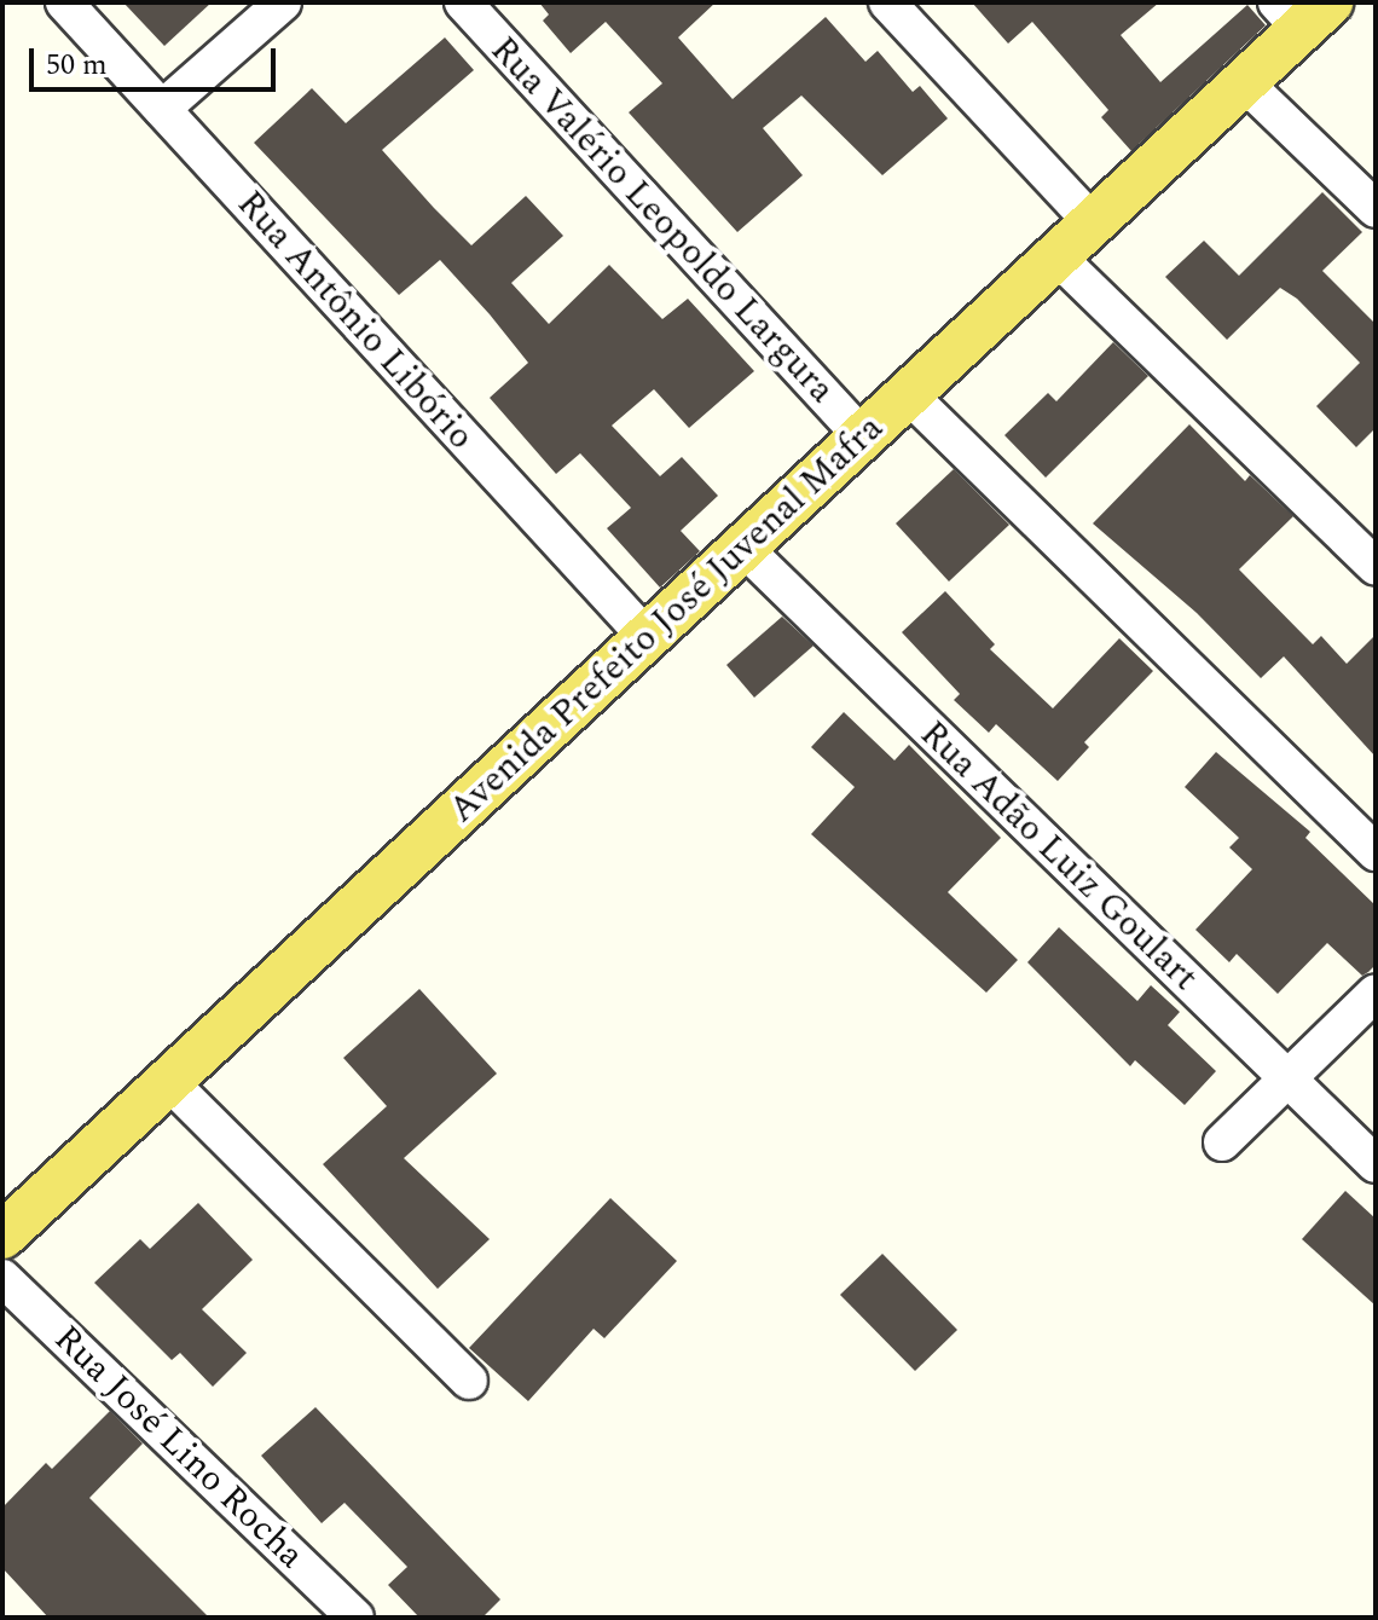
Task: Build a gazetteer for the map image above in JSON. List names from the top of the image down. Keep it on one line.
{"streets":{"main road":["Avenida Prefeito José Juvenal Mafra"],"street":["Rua Valério Leopoldo Largura","Rua Antônio Libório","Rua Adão Luiz Goulart","Rua José Lino Rocha"]},"crossings":[["Rua Valério Leopoldo Largura","Avenida Prefeito José Juvenal Mafra"],["Rua Antônio Libório","Avenida Prefeito José Juvenal Mafra"],["Avenida Prefeito José Juvenal Mafra","Rua Adão Luiz Goulart"]],"scale_bar":"50 m"}
